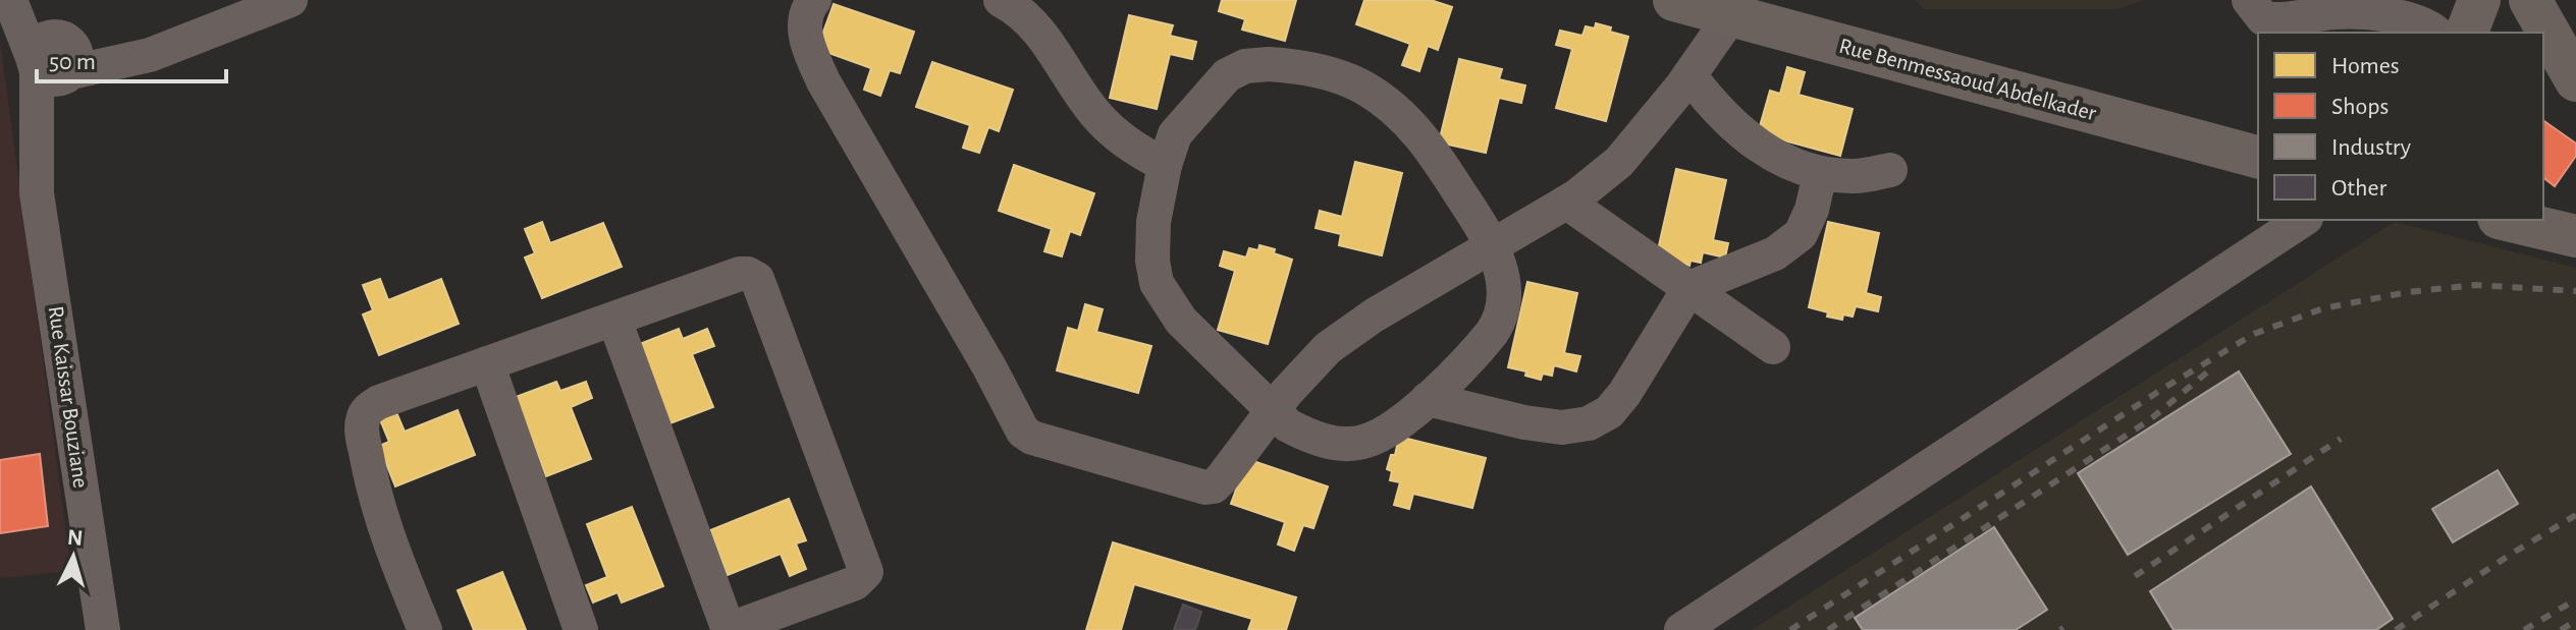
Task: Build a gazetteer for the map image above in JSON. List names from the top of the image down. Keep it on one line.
{"streets":{"main road":["Rue Benmessaoud Abdelkader"],"street":["Rue Kaissar Bouziane"]},"legend":["Homes","Shops","Industry","Other"],"scale_bar":"50 m","north":"top"}
